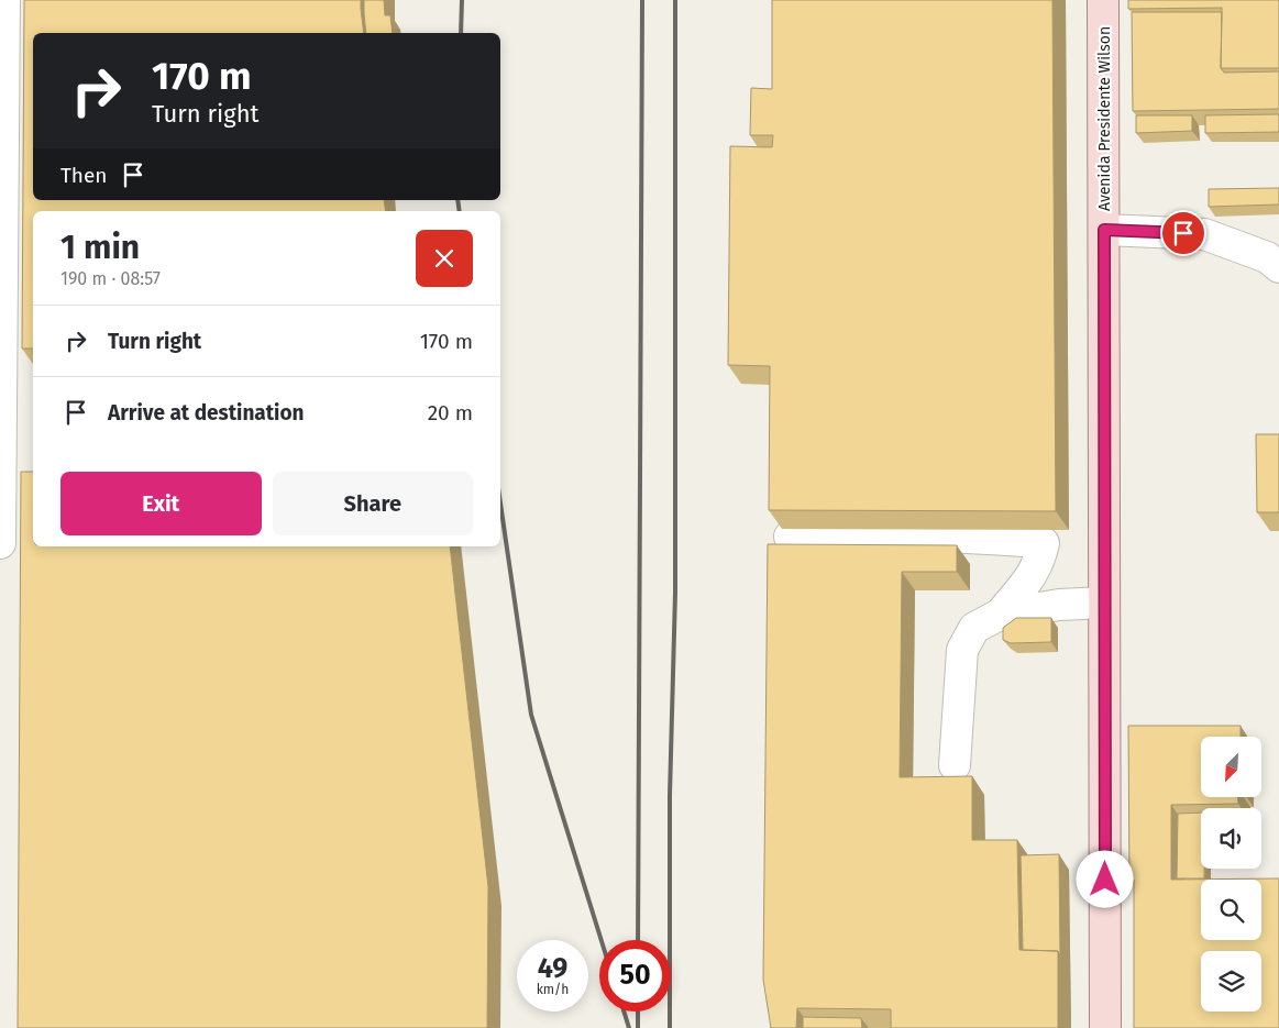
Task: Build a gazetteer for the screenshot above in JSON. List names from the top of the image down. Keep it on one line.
{"streets":{"main road":["Avenida Presidente Wilson"]},"north":"bottom left","page":{"turn":["170 m","Turn right"],"then":"Then","heading":["1 min","190 m · 08:57"],"list":[{"name":"Turn right","value":"170 m"},{"name":"Arrive at destination","value":"20 m"}],"buttons":["Exit","Share"],"speed":"49 km/h","limit":"50"}}
